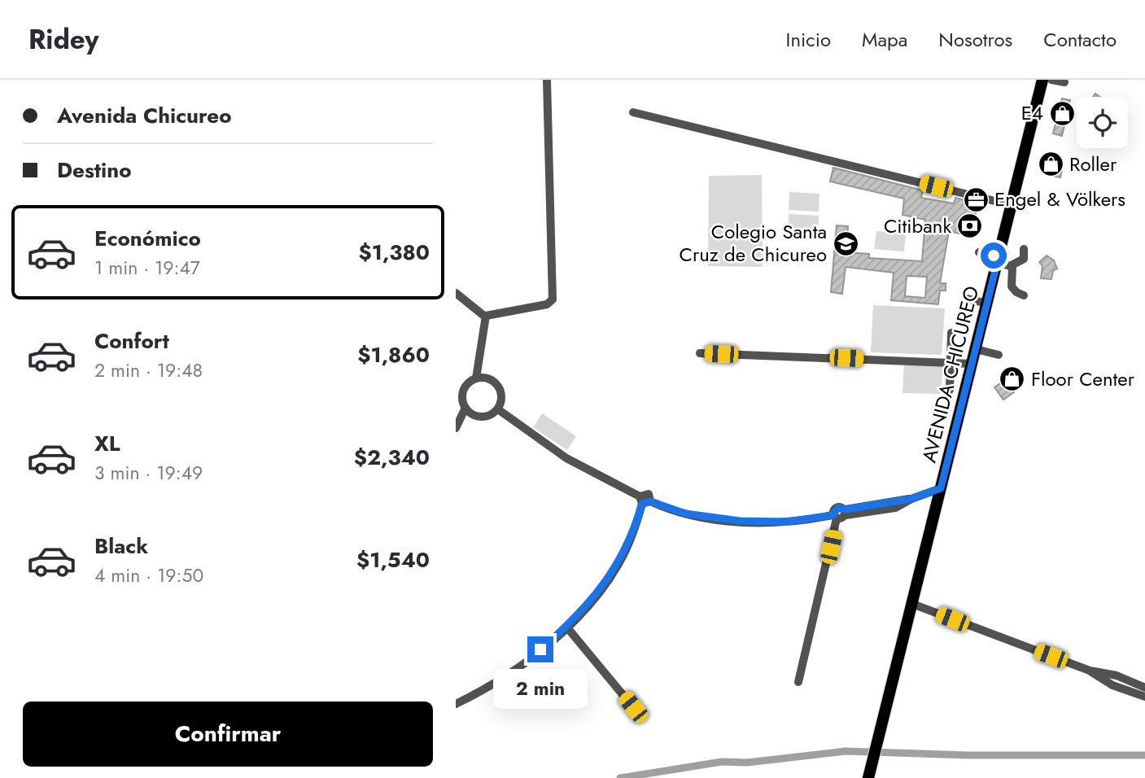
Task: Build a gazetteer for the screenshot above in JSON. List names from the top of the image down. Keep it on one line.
{"streets":{"main road":["AVENIDA CHICUREO"]},"places":{"shop":["E4","Roller","Floor Center"],"office":["Engel & Völkers"],"bank":["Citibank"],"school or university":["Colegio Santa Cruz de Chicureo"]},"page":{"header":"Ridey","nav":["Inicio","Mapa","Nosotros","Contacto"],"banner":["Avenida Chicureo","Destino"],"list":[{"name":"Económico","note":"1 min · 19:47","value":"$1,380"},{"name":"Confort","note":"2 min · 19:48","value":"$1,860"},{"name":"XL","note":"3 min · 19:49","value":"$2,340"},{"name":"Black","note":"4 min · 19:50","value":"$1,540"}],"bubble":"2 min","buttons":"Confirmar"}}
